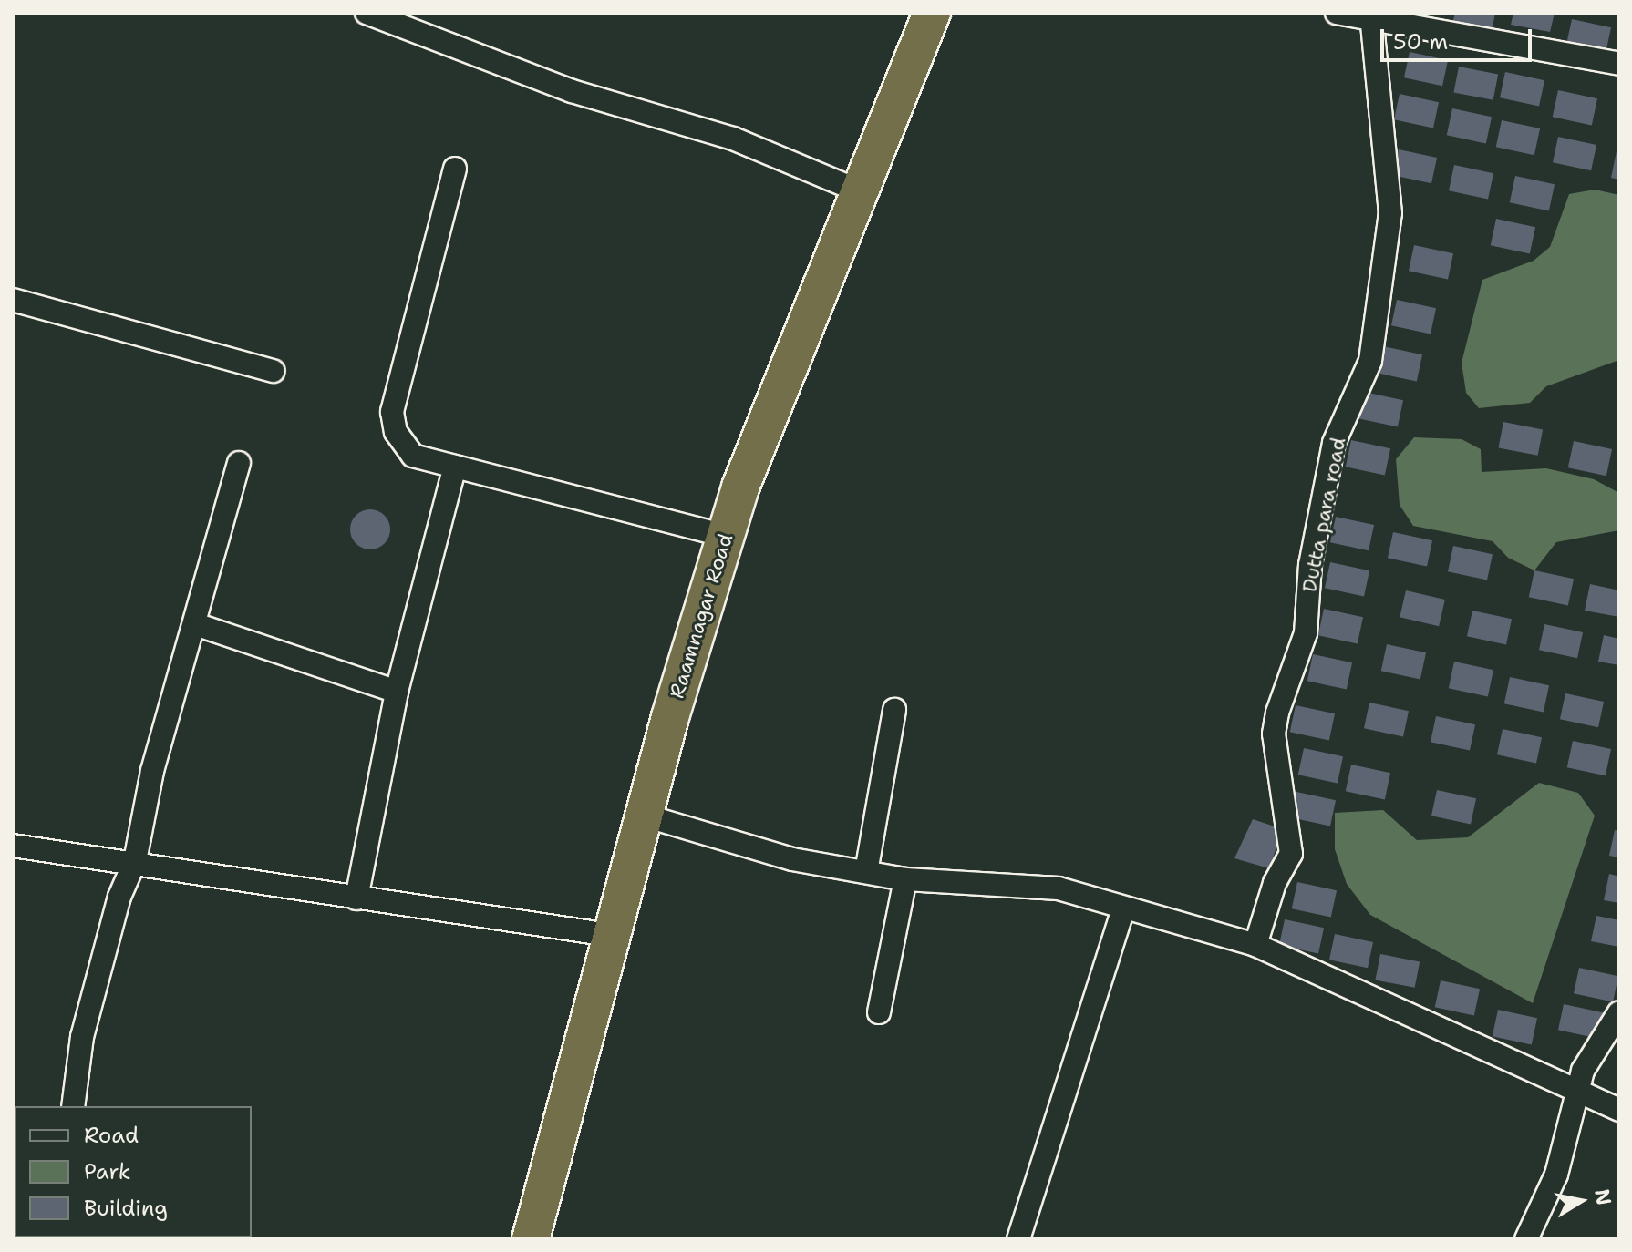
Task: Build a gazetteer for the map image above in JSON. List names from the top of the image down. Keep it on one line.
{"streets":{"highway":["Raamnagar Road"],"street":["Dutta para road"]},"legend":["Road","Park","Building"],"scale_bar":"50 m","north":"right"}
